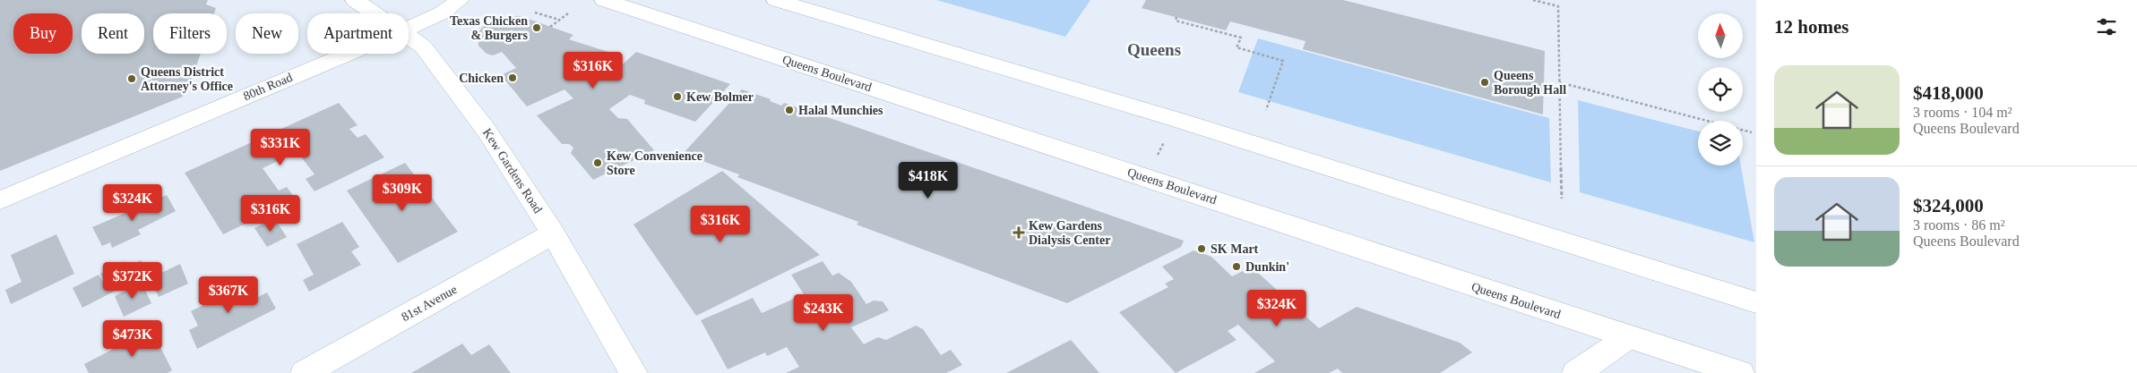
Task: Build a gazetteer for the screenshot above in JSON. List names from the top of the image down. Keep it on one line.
{"streets":{"main road":["Queens Boulevard","80th Road","Kew Gardens Road","81st Avenue"]},"crossings":[["Kew Gardens Road","81st Avenue"]],"districts":["Queens"],"places":{"other":["Texas Chicken & Burgers","Chicken","Queens District Attorney's Office","Queens Borough Hall","Kew Bolmer","Halal Munchies","Kew Convenience Store","SK Mart","Dunkin'"],"health":["Kew Gardens Dialysis Center"]},"north":"top","page":{"heading":"12 homes","chip":["Buy","Rent","Filters","New","Apartment"],"price":["$316K","$331K","$418K","$309K","$324K","$316K","$316K","$372K","$367K","$324K","$243K","$473K"],"list":[{"name":"$418,000","note":"3 rooms · 104 m² · Queens Boulevard"},{"name":"$324,000","note":"3 rooms · 86 m² · Queens Boulevard"}]}}
